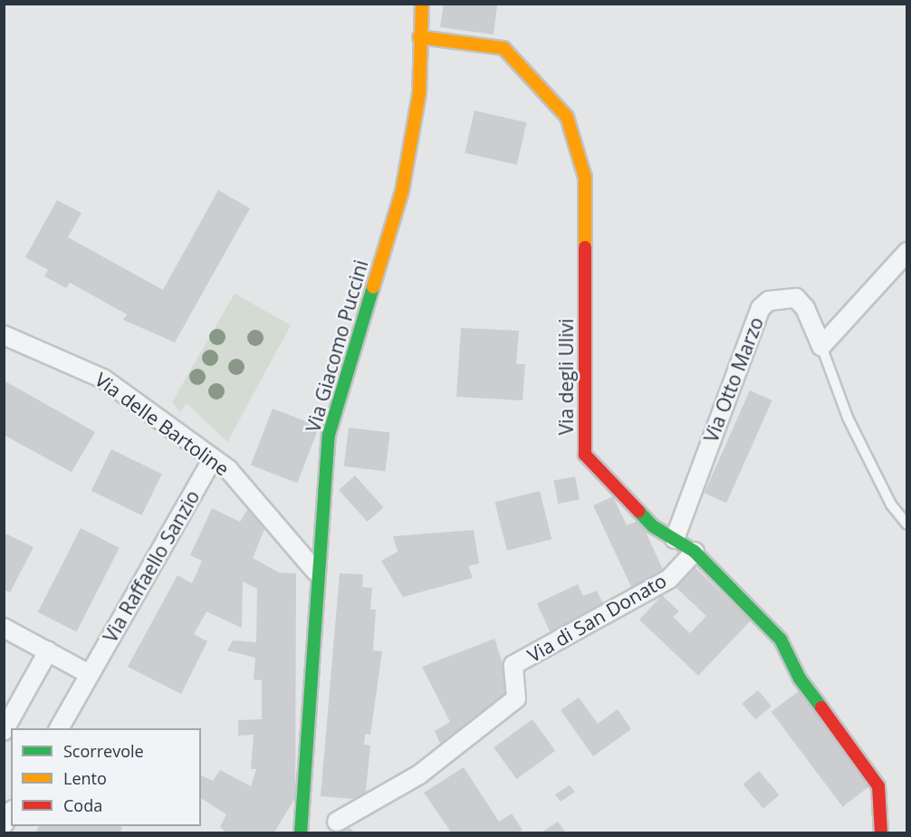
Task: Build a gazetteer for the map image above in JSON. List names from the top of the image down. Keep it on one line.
{"streets":{"street":["Via Giacomo Puccini","Via degli Ulivi","Via Otto Marzo","Via delle Bartoline","Via Raffaello Sanzio","Via di San Donato"]},"crossings":[["Via Giacomo Puccini","Via degli Ulivi"],["Via Giacomo Puccini","Via delle Bartoline"],["Via degli Ulivi","Via Otto Marzo"],["Via degli Ulivi","Via di San Donato"],["Via delle Bartoline","Via Raffaello Sanzio"]],"legend":["Scorrevole","Lento","Coda"]}
